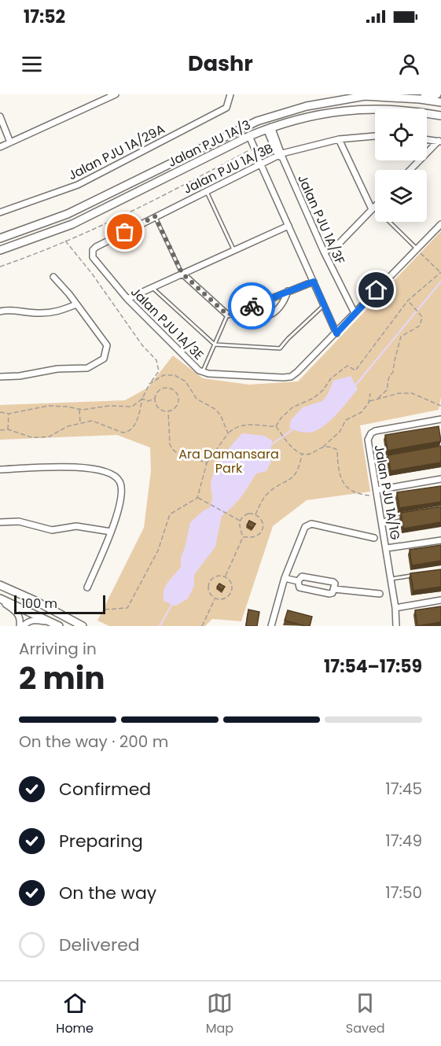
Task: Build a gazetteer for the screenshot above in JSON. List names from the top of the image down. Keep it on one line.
{"streets":{"street":["Jalan PJU 1A/3","Jalan PJU 1A/29A","Jalan PJU 1A/3B","Jalan PJU 1A/3F","Jalan PJU 1A/3E","Jalan PJU 1A/1G"]},"crossings":[["Jalan PJU 1A/3","Jalan PJU 1A/3F"],["Jalan PJU 1A/3B","Jalan PJU 1A/3F"],["Jalan PJU 1A/3B","Jalan PJU 1A/3E"],["Jalan PJU 1A/3F","Jalan PJU 1A/3E"]],"parks":["Ara Damansara Park"],"scale_bar":"100 m","page":{"status":"17:52","header":"Dashr","scale":"100 m","heading":["2 min","Arriving in","17:54–17:59"],"bar":"On the way · 200 m","list":[["Confirmed","17:45"],["Preparing","17:49"],["On the way","17:50"],"Delivered"],"tabs":["Home","Map","Saved"]}}
